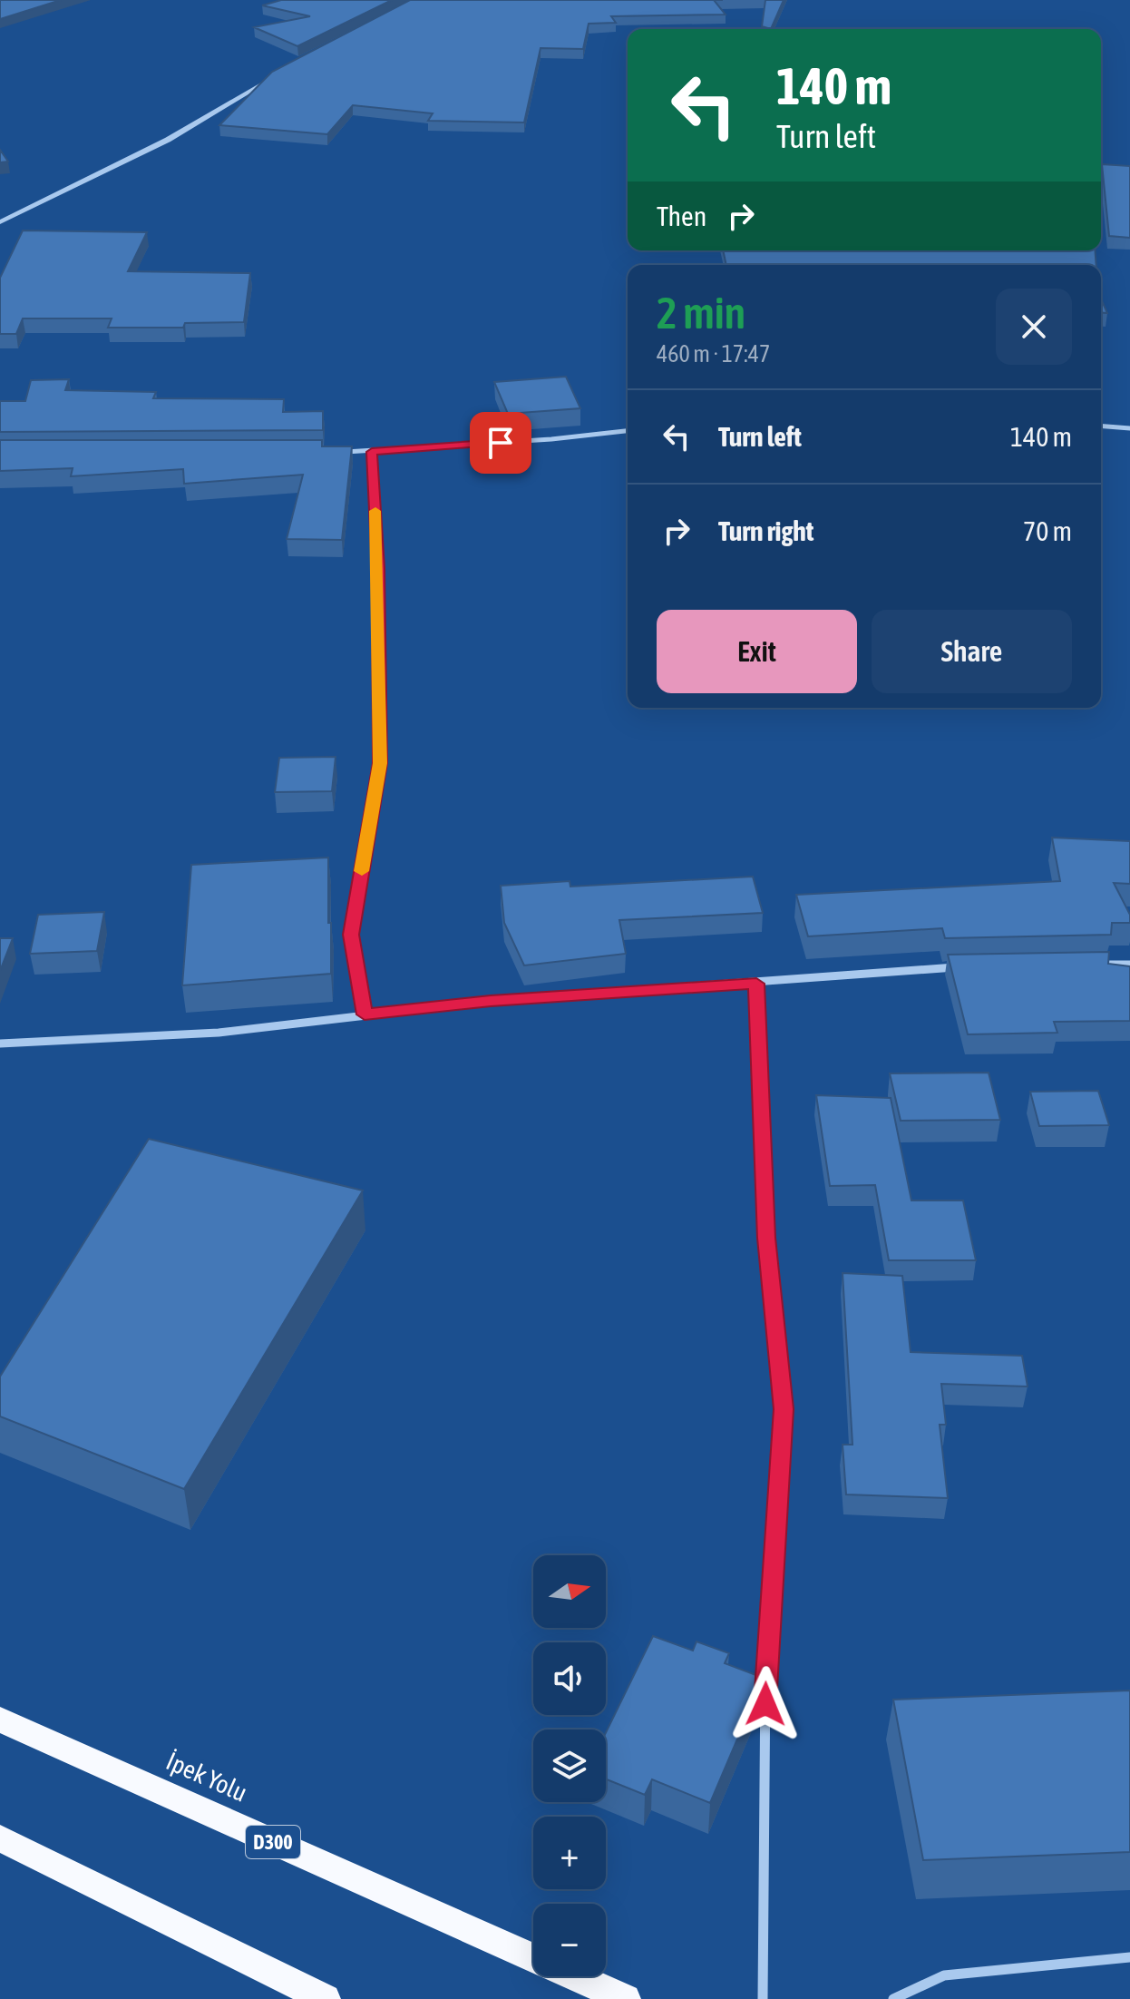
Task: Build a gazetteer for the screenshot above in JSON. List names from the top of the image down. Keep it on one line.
{"streets":{"highway":["İpek Yolu","D300"]},"north":"right","page":{"turn":["140 m","Turn left"],"then":"Then","heading":["2 min","460 m · 17:47"],"list":[{"name":"Turn left","value":"140 m"},{"name":"Turn right","value":"70 m"}],"buttons":["Exit","Share"],"map_buttons":["+","−"]}}
